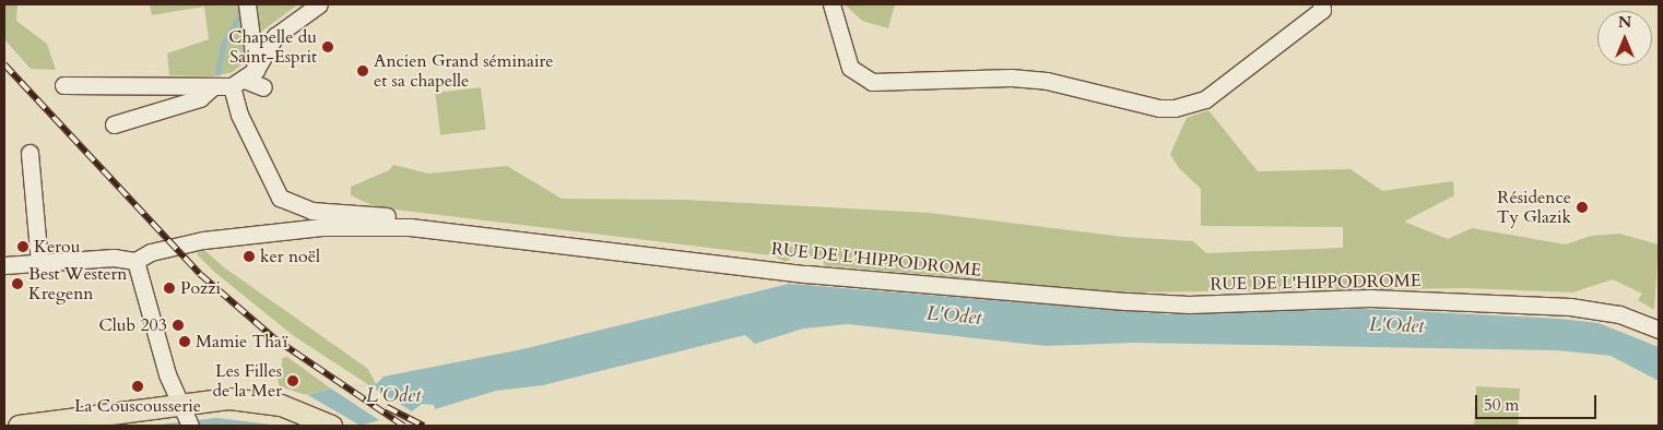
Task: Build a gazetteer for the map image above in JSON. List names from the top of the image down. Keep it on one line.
{"streets":{"street":["RUE DE L'HIPPODROME"]},"water":["L'Odet"],"places":["Chapelle du Saint-Esprit","Ancien Grand séminaire et sa chapelle","Résidence Ty Glazik","Kerou","ker noël","Best Western Kregenn","Pozzi","Club 203","Mamie Thaï","Les Filles de la Mer","La Couscousserie"],"scale_bar":"50 m","north":"top"}
